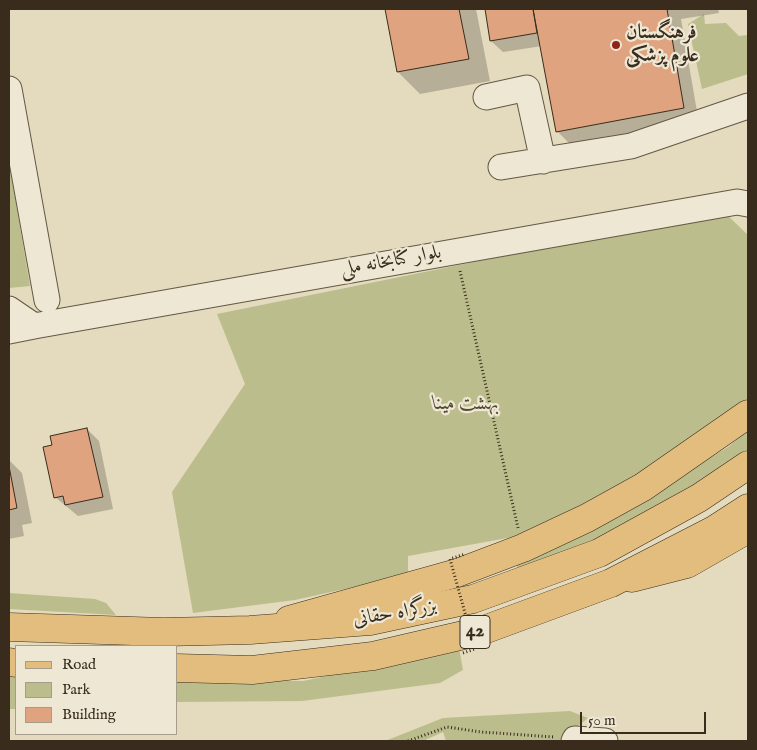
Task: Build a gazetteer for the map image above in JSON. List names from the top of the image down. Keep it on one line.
{"streets":{"main road":["بزرگراه حقانی","42"],"street":["بلوار کتابخانه ملی"]},"parks":["بهشت مينا"],"places":["فرهنگستان علوم پزشکی"],"legend":["Road","Park","Building"],"scale_bar":"50 m"}
